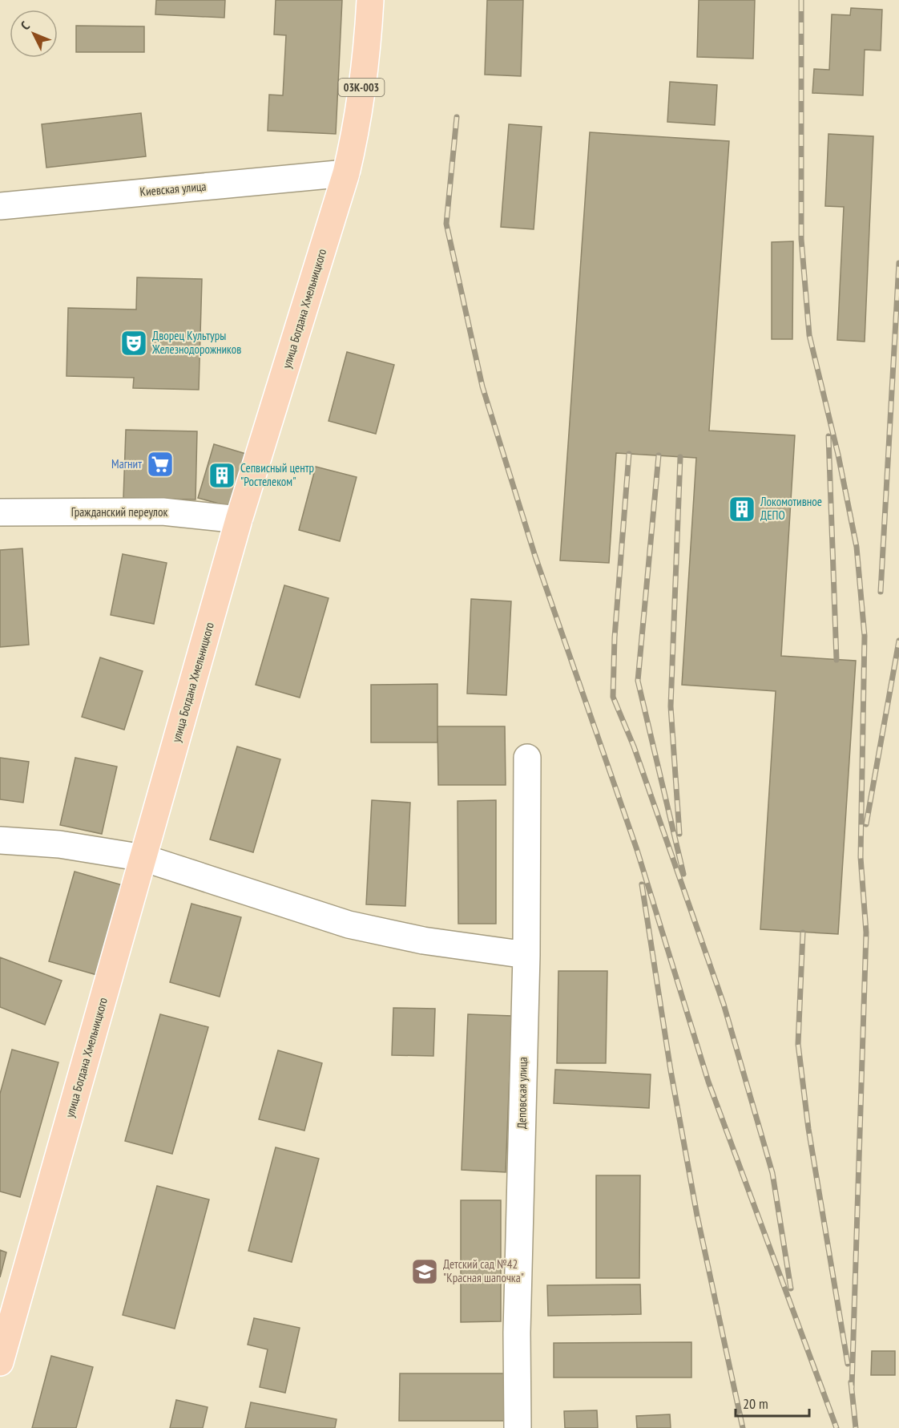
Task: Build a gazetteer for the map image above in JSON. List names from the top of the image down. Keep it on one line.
{"streets":{"main road":["03К-003","улица Богдана Хмельницкого"],"street":["Киевская улица","Гражданский переулок","Деповская улица"]},"crossings":[["Киевская улица","улица Богдана Хмельницкого"],["улица Богдана Хмельницкого","Гражданский переулок"]],"places":{"theatre":["Дворец Культуры Железнодорожников"],"supermarket":["Магнит"],"building":["Сепвисный центр \"Ростелеком\"","Локомотивное ДЕПО"],"school or university":["Детский сад №42 \"Красная шапочка\""]},"scale_bar":"20 m","north":"top left"}
